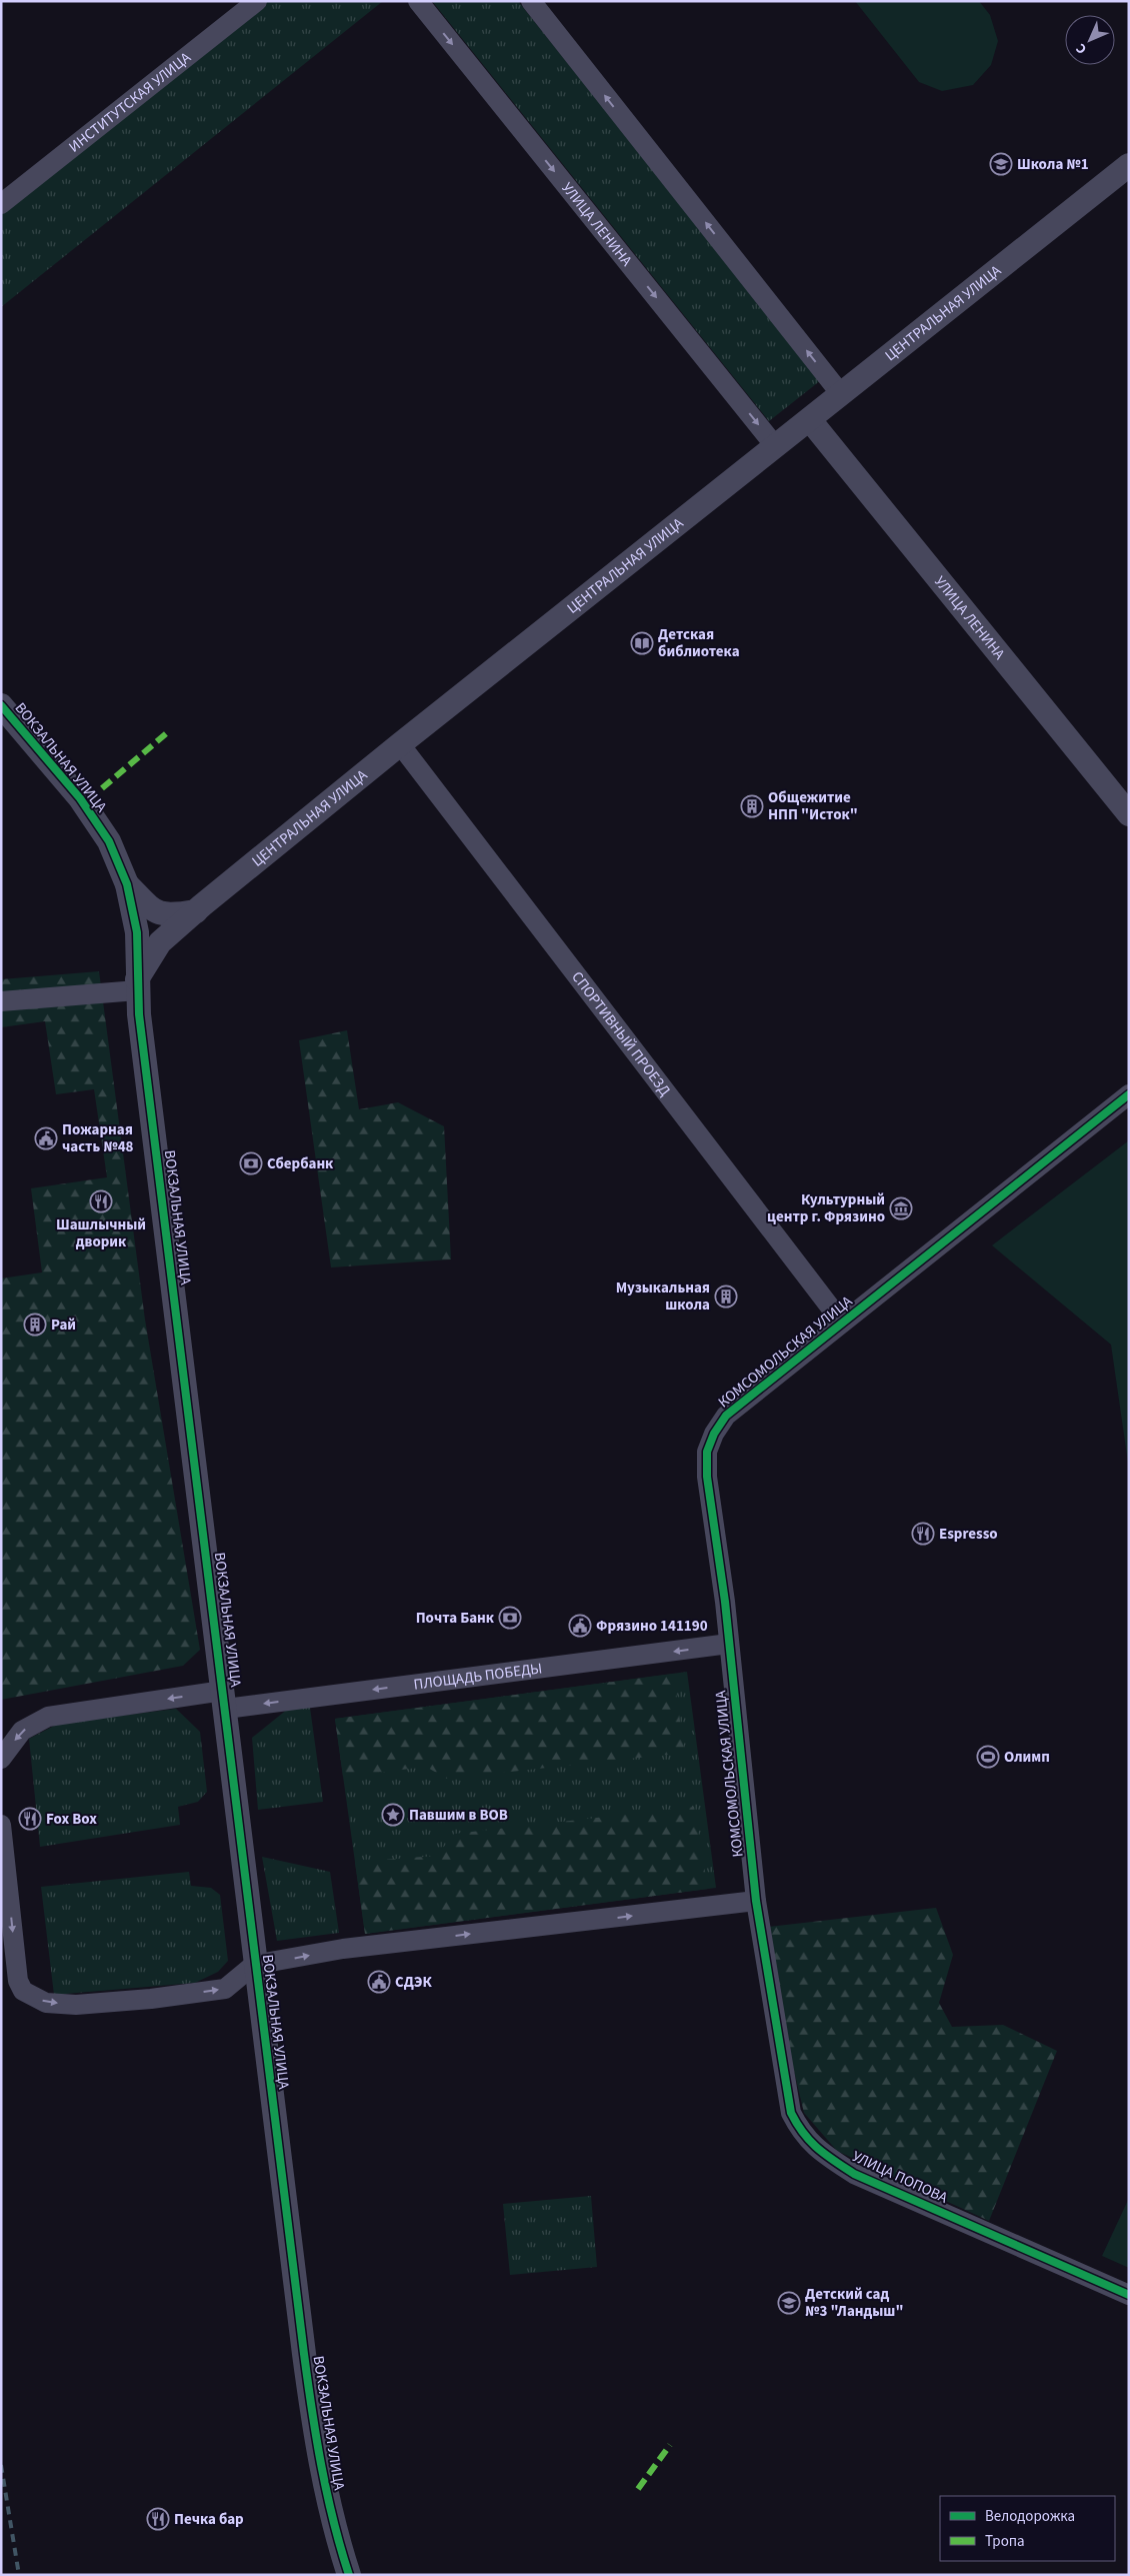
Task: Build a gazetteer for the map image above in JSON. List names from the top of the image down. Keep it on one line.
{"streets":{"street":["ИНСТИТУТСКАЯ УЛИЦА","УЛИЦА ЛЕНИНА","ЦЕНТРАЛЬНАЯ УЛИЦА","ВОКЗАЛЬНАЯ УЛИЦА","СПОРТИВНЫЙ ПРОЕЗД","КОМСОМОЛЬСКАЯ УЛИЦА","ПЛОЩАДЬ ПОБЕДЫ","УЛИЦА ПОПОВА"]},"crossings":[["УЛИЦА ЛЕНИНА","ЦЕНТРАЛЬНАЯ УЛИЦА"],["ЦЕНТРАЛЬНАЯ УЛИЦА","ВОКЗАЛЬНАЯ УЛИЦА"],["ЦЕНТРАЛЬНАЯ УЛИЦА","СПОРТИВНЫЙ ПРОЕЗД"],["ВОКЗАЛЬНАЯ УЛИЦА","ПЛОЩАДЬ ПОБЕДЫ"],["СПОРТИВНЫЙ ПРОЕЗД","КОМСОМОЛЬСКАЯ УЛИЦА"],["КОМСОМОЛЬСКАЯ УЛИЦА","ПЛОЩАДЬ ПОБЕДЫ"],["КОМСОМОЛЬСКАЯ УЛИЦА","УЛИЦА ПОПОВА"]],"one_way":["ПЛОЩАДЬ ПОБЕДЫ"],"places":{"school or university":["Школа №1","Детский сад №3 \"Ландыш\""],"library":["Детская библиотека"],"building":["Общежитие НПП \"Исток\"","Музыкальная школа","Рай"],"public building":["Пожарная часть №48","Фрязино 141190","СДЭК"],"bank":["Сбербанк","Почта Банк"],"restaurant":["Шашлычный дворик","Espresso","Fox Box","Печка бар"],"museum":["Культурный центр г. Фрязино"],"sports":["Олимп"],"place":["Павшим в ВОВ"]},"legend":["Велодорожка","Тропа"],"north":"bottom left"}
